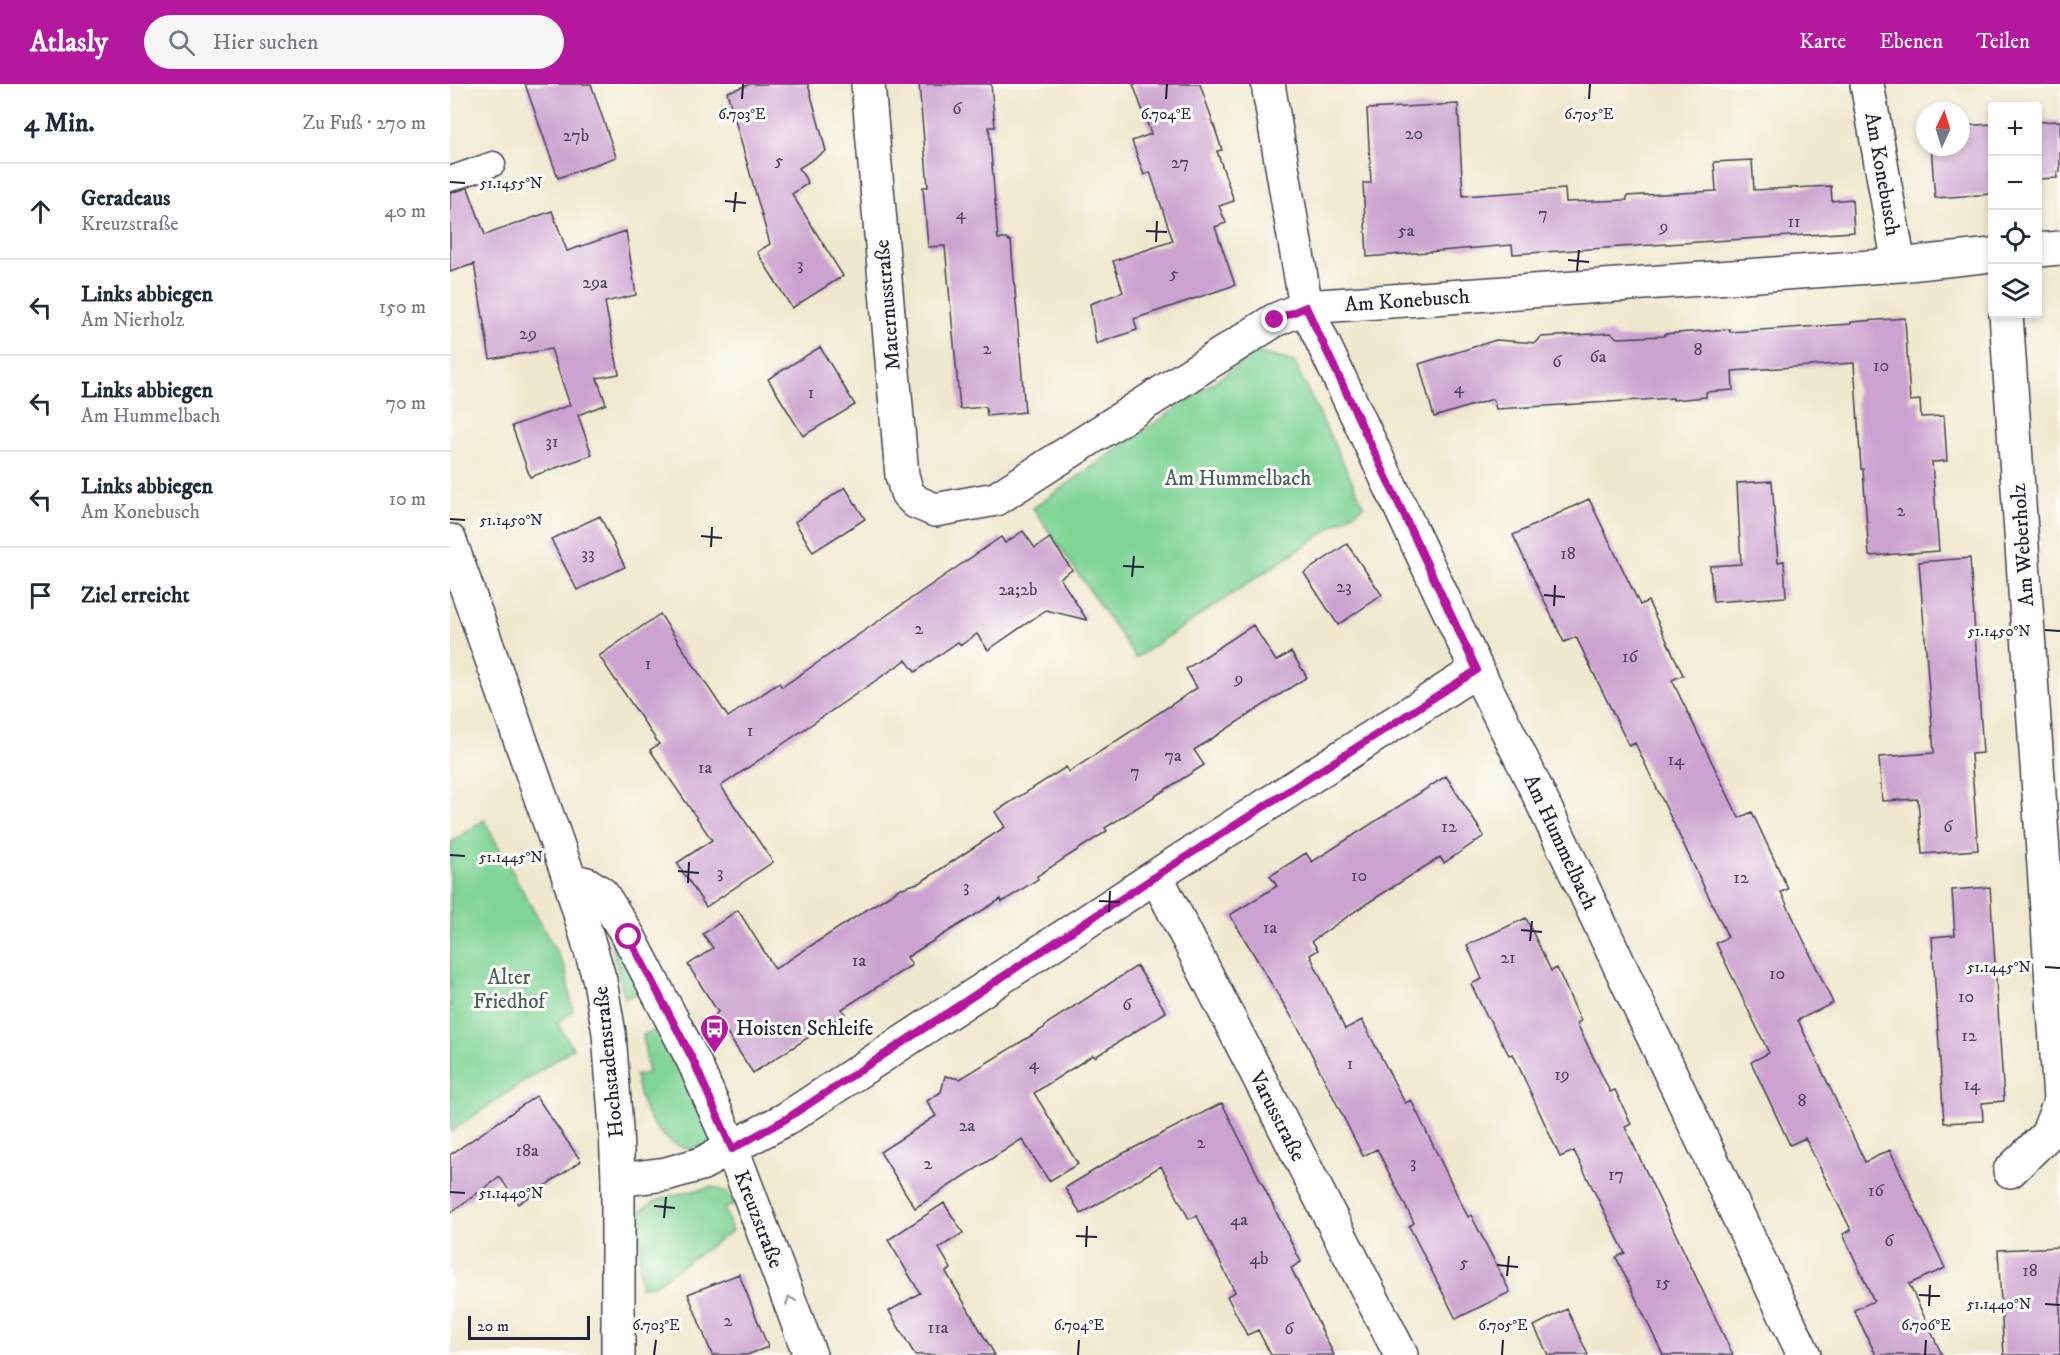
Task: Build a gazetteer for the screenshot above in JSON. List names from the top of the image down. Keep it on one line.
{"streets":{"street":["Am Konebusch","Maternusstraße","Am Weberholz","Am Hummelbach","Hochstadenstraße","Varusstraße","Kreuzstraße"]},"crossings":[["Am Konebusch","Maternusstraße"],["Am Konebusch","Am Hummelbach"],["Hochstadenstraße","Kreuzstraße"]],"one_way":["Kreuzstraße"],"parks":["Am Hummelbach","Alter Friedhof"],"places":{"bus stop":["Hoisten Schleife"]},"house_numbers":["6","20","27b","5","27","4","7","11","9","5a","3","5","29a","29","2","8","6a","6","10","4","1","31","2","33","18","23","2a;2b","2","16","1","9","1","7a","14","1a","7","12","6","3","10","12","3","1a","21","1a","10","10","6","12","4","1","19","14","8","2a","2","18a","3","2","17","16","4a","6","4b","5","18","15","2","11a","6"],"scale_bar":"20 m","north":"top","page":{"header":"Atlasly","search":"Hier suchen","nav":["Karte","Ebenen","Teilen"],"heading":["4 Min.","Zu Fuß · 270 m"],"map_buttons":["+","−"],"list":[["Geradeaus","Kreuzstraße","40 m"],["Links abbiegen","Am Nierholz","150 m"],["Links abbiegen","Am Hummelbach","70 m"],["Links abbiegen","Am Konebusch","10 m"],"Ziel erreicht"],"scale":"20 m"},"coordinates":["6.703°E","6.704°E","6.705°E","51.1455°N","51.1450°N","51.1445°N","51.1440°N","6.706°E"]}
